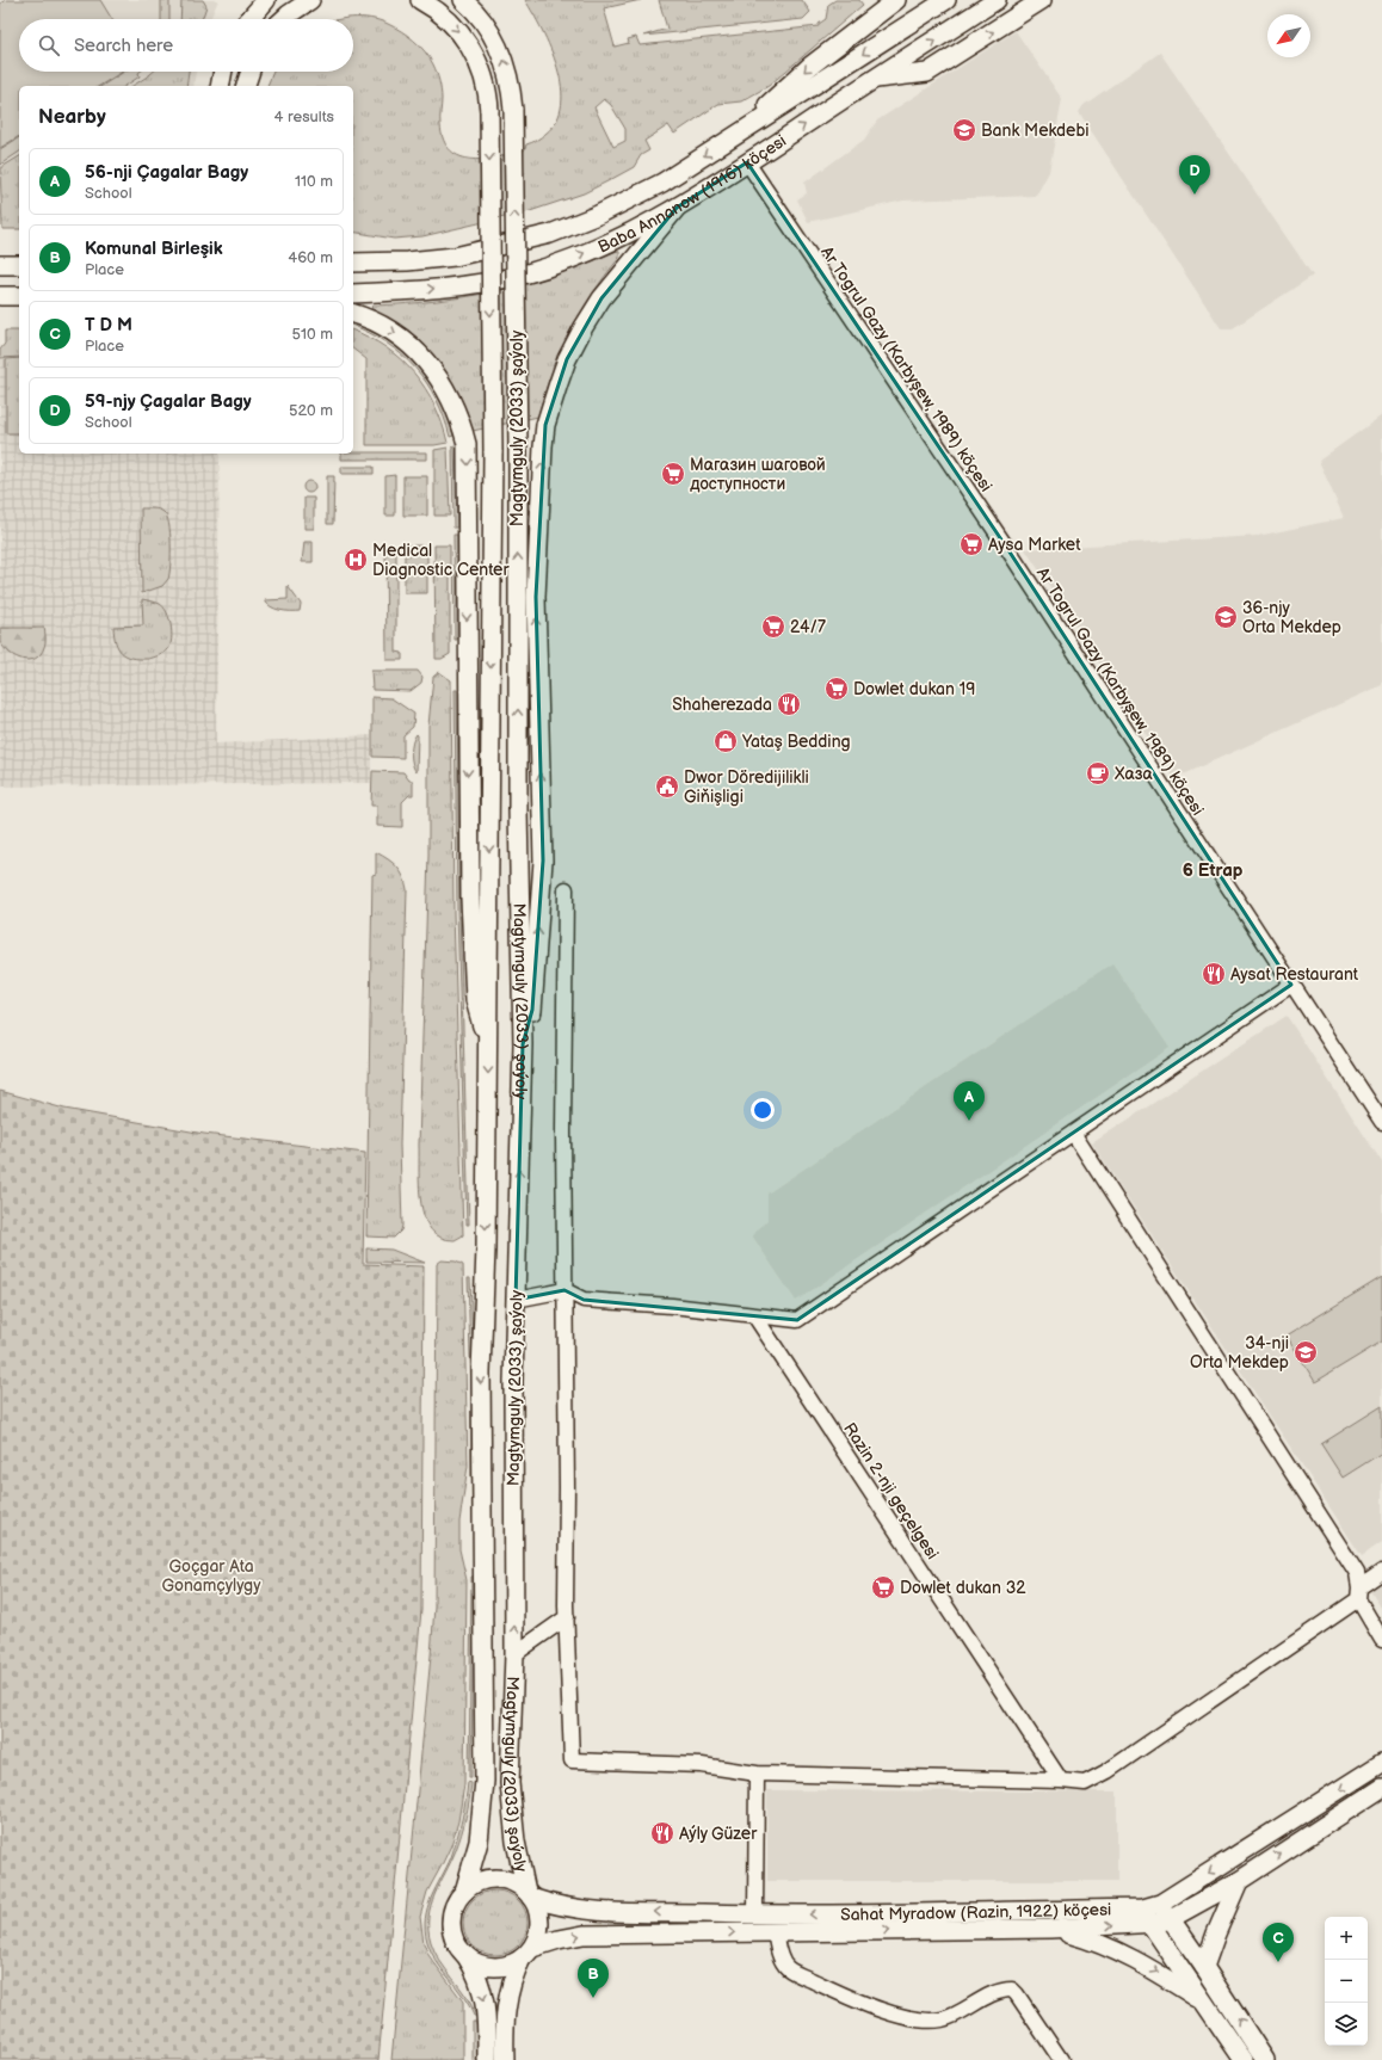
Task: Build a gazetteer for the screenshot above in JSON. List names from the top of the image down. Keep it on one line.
{"streets":{"main road":["Baba Annanow (1916) köçesi","Magtymguly (2033) şaýoly","Sahat Myradow (Razin, 1922) köçesi"],"street":["Ar Togrul Gazy (Karbyşew, 1989) köçesi","Razin 2-nji geçelgesi"]},"crossings":[["Baba Annanow (1916) köçesi","Ar Togrul Gazy (Karbyşew, 1989) köçesi"],["Magtymguly (2033) şaýoly","Sahat Myradow (Razin, 1922) köçesi"]],"districts":["6 Etrap"],"parks":["Goçgar Ata Gonamçylygy"],"places":{"school or university":["Bank Mekdebi","36-njy Orta Mekdep","34-nji Orta Mekdep"],"supermarket":["Магазин шаговой доступности","Aysa Market","24/7","Dowlet dukan 19","Dowlet dukan 32"],"hospital":["Medical Diagnostic Center"],"restaurant":["Shaherezada","Aysat Restaurant","Aýly Güzer"],"shop":["Yataş Bedding"],"cafe":["Хаза"],"public building":["Dwor Döredijilikli Giňişligi"]},"north":"bottom left","page":{"search":"Search here","heading":["Nearby","4 results"],"list":[{"mark":"A","name":"56-nji Çagalar Bagy","note":"School","value":"110 m"},{"mark":"B","name":"Komunal Birleşik","note":"Place","value":"460 m"},{"mark":"C","name":"T D M","note":"Place","value":"510 m"},{"mark":"D","name":"59-njy Çagalar Bagy","note":"School","value":"520 m"}],"pins":["D","A","C","B"],"map_buttons":["+","−"]}}
